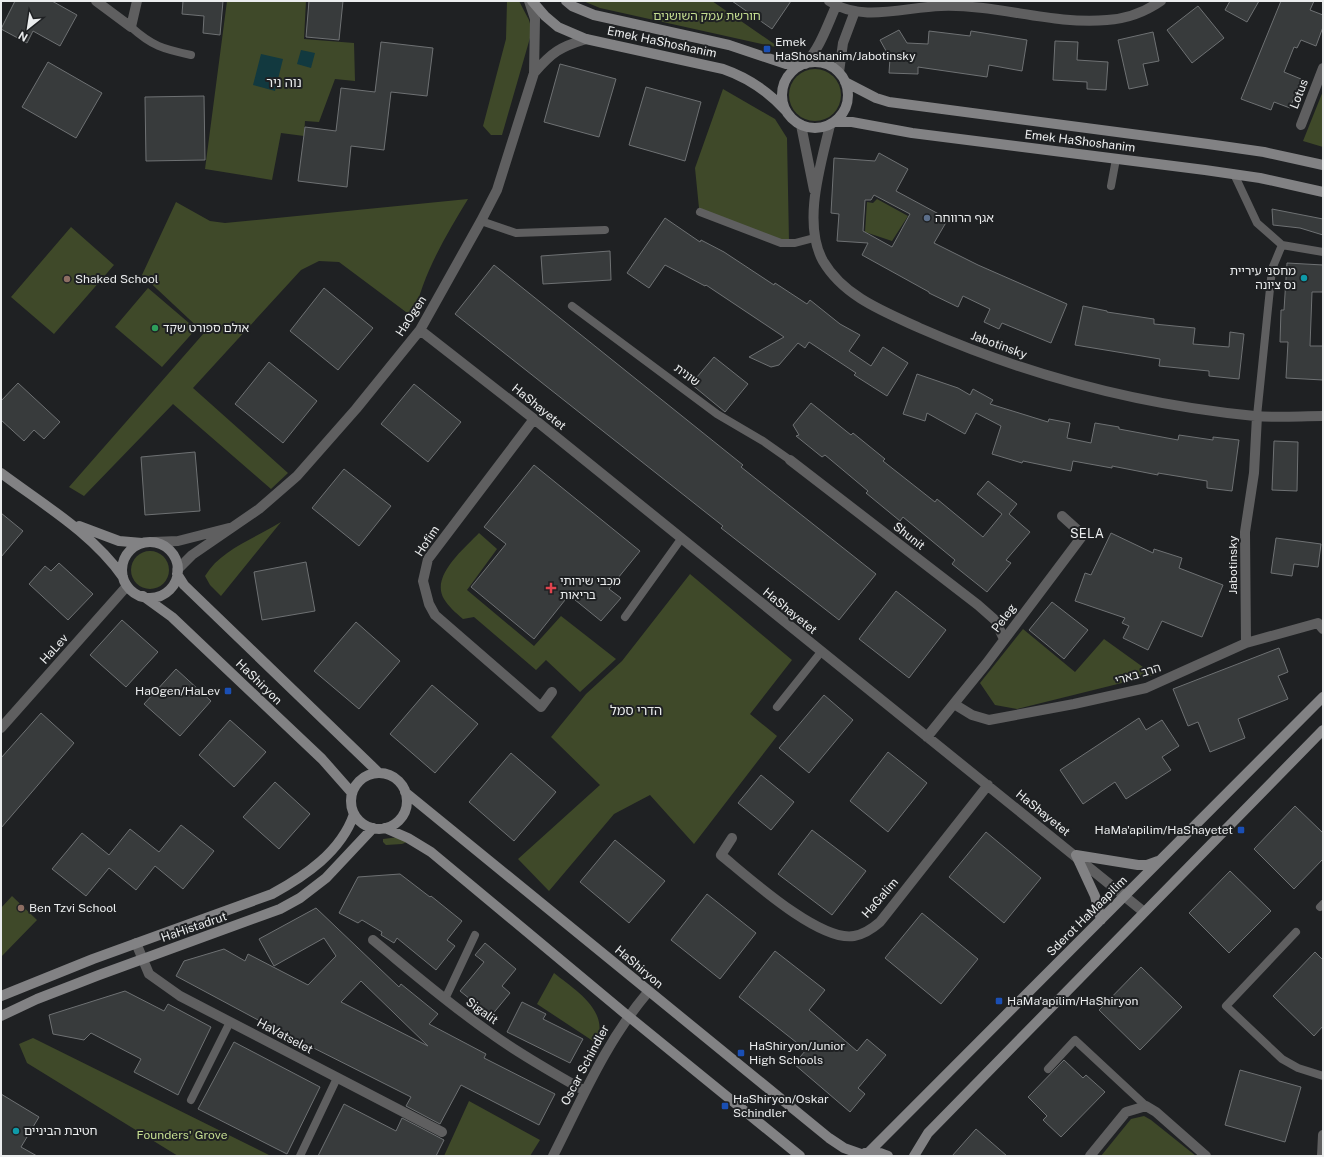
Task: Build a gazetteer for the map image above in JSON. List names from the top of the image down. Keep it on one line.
{"streets":{"street":["Emek HaShoshanim","Lotus","HaOgen","Jabotinsky","HaShayetet","Shunit","Hofim","Peleg","HaLev","הרב בארי","HaShiryon","HaGalim","Sderot HaMaapilim","HaHistadrut","Sigalit","HaVatselet","Oscar Schindler"],"lane":["שונית"]},"crossings":[["Emek HaShoshanim","HaOgen"],["Emek HaShoshanim","Jabotinsky"],["HaOgen","HaShayetet"],["HaOgen","HaLev"],["HaOgen","HaShiryon"],["Jabotinsky","הרב בארי"],["שונית","Shunit"],["HaShayetet","Hofim"],["HaShayetet","Peleg"],["HaShayetet","HaGalim"],["HaShayetet","Sderot HaMaapilim"],["Shunit","Peleg"],["Peleg","הרב בארי"],["HaLev","HaShiryon"],["HaShiryon","Sderot HaMaapilim"],["HaShiryon","HaHistadrut"],["HaShiryon","Oscar Schindler"],["HaHistadrut","HaVatselet"],["Sigalit","Oscar Schindler"]],"districts":["נוה ניר","SELA","הדרי סמל"],"parks":["חורשת עמק השושנים","Founders' Grove"],"places":{"transit":["Emek HaShoshanim/Jabotinsky","HaOgen/HaLev","HaMa'apilim/HaShayetet","HaMa'apilim/HaShiryon","HaShiryon/Junior High Schools","HaShiryon/Oskar Schindler"],"other":["אגף הרווחה","מחסני עיריית נס ציונה","Shaked School","אולם ספורט שקד","Ben Tzvi School","חטיבת הביניים"],"health":["מכבי שירותי בריאות"]},"north":"bottom left"}
